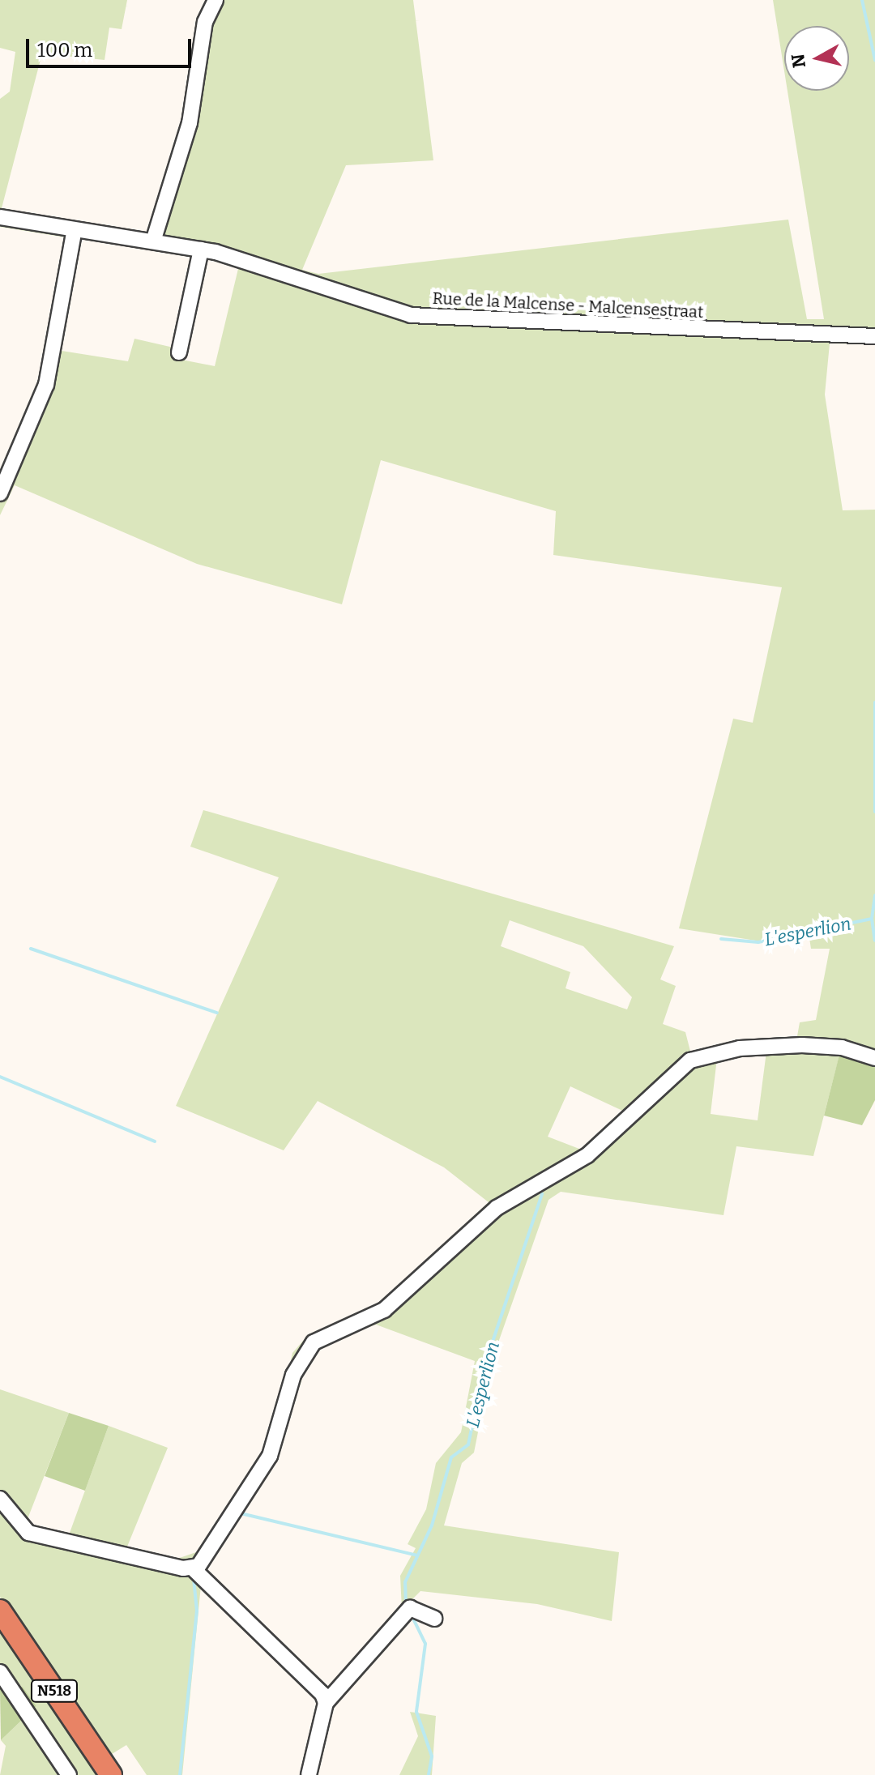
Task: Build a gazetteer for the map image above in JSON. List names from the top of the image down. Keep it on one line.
{"streets":{"highway":["N518"],"street":["Rue de la Malcense - Malcensestraat"]},"water":["L'esperlion"],"scale_bar":"100 m","north":"left"}
